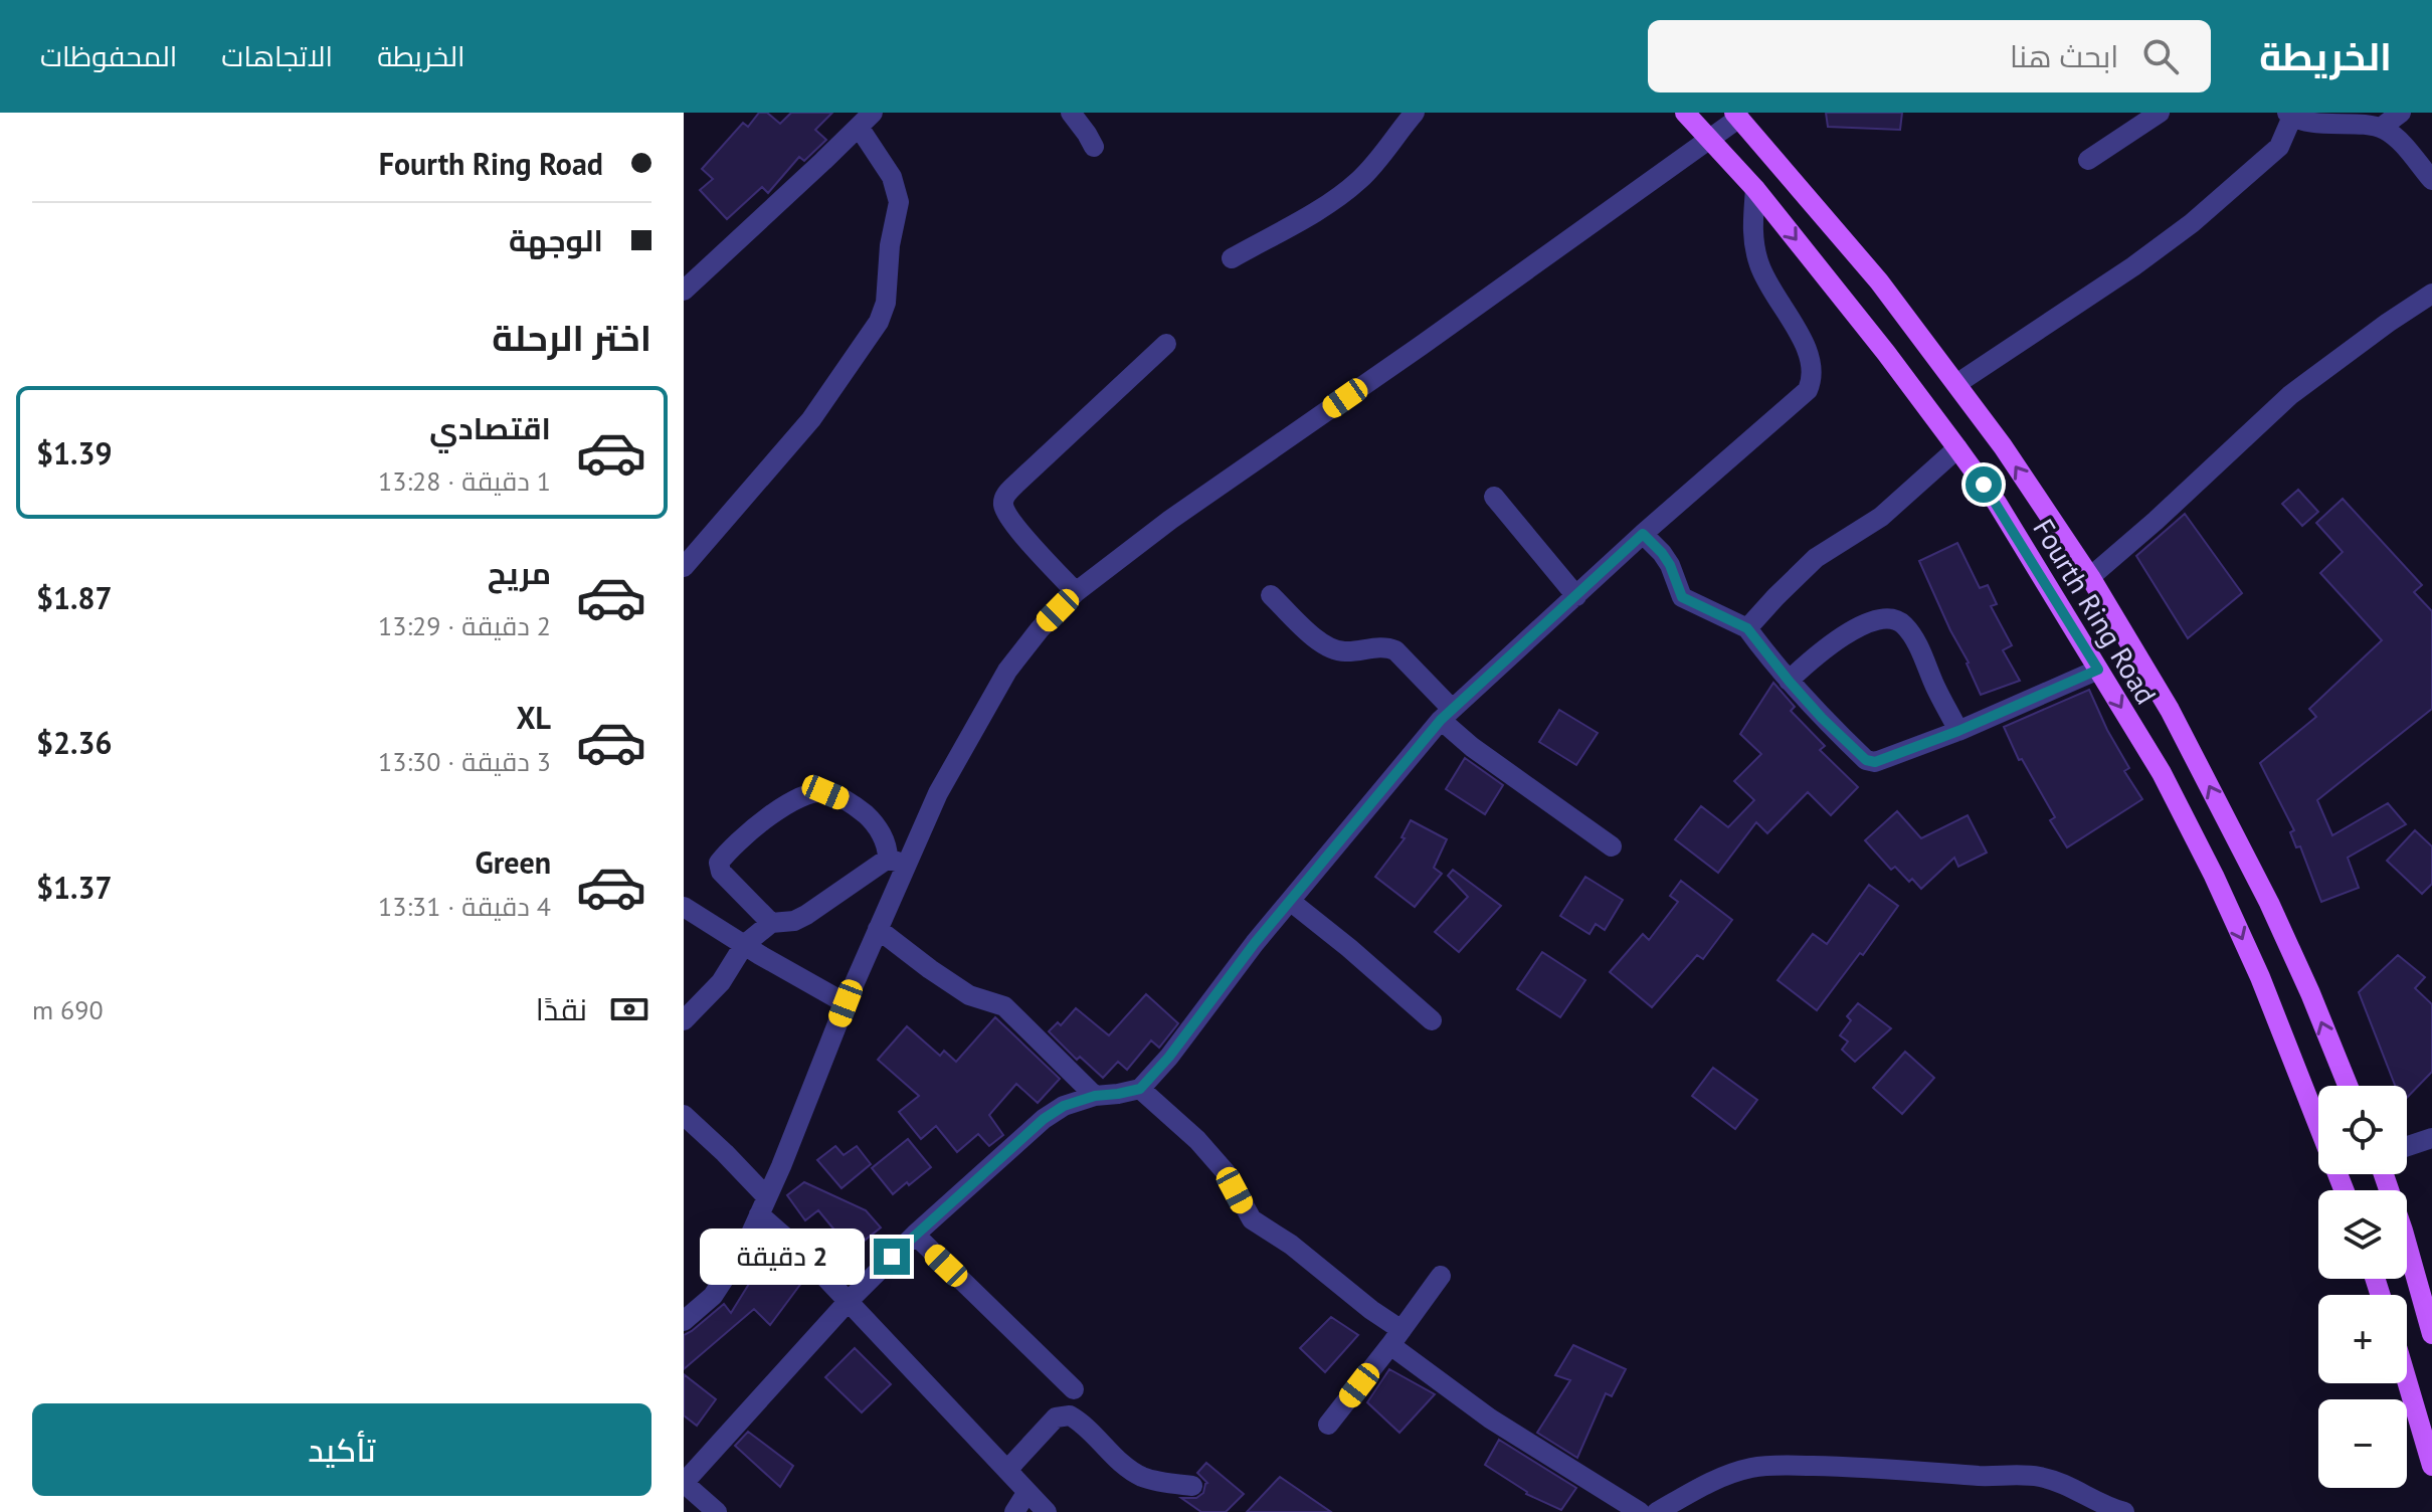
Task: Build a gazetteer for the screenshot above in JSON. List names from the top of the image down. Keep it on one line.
{"streets":{"main road":["Fourth Ring Road"]},"page":{"header":"الخريطة","search":"ابحث هنا","nav":["الخريطة","الاتجاهات","المحفوظات"],"banner":["Fourth Ring Road","الوجهة"],"heading":"اختر الرحلة","list":[{"name":"اقتصادي","note":"1 دقيقة · 13:28","value":"$1.39"},{"name":"مريح","note":"2 دقيقة · 13:29","value":"$1.87"},{"name":"XL","note":"3 دقيقة · 13:30","value":"$2.36"},{"name":"Green","note":"4 دقيقة · 13:31","value":"$1.37"}],"pay":["نقدًا","690 m"],"map_buttons":["+","−"],"bubble":"2 دقيقة","buttons":"تأكيد"}}
